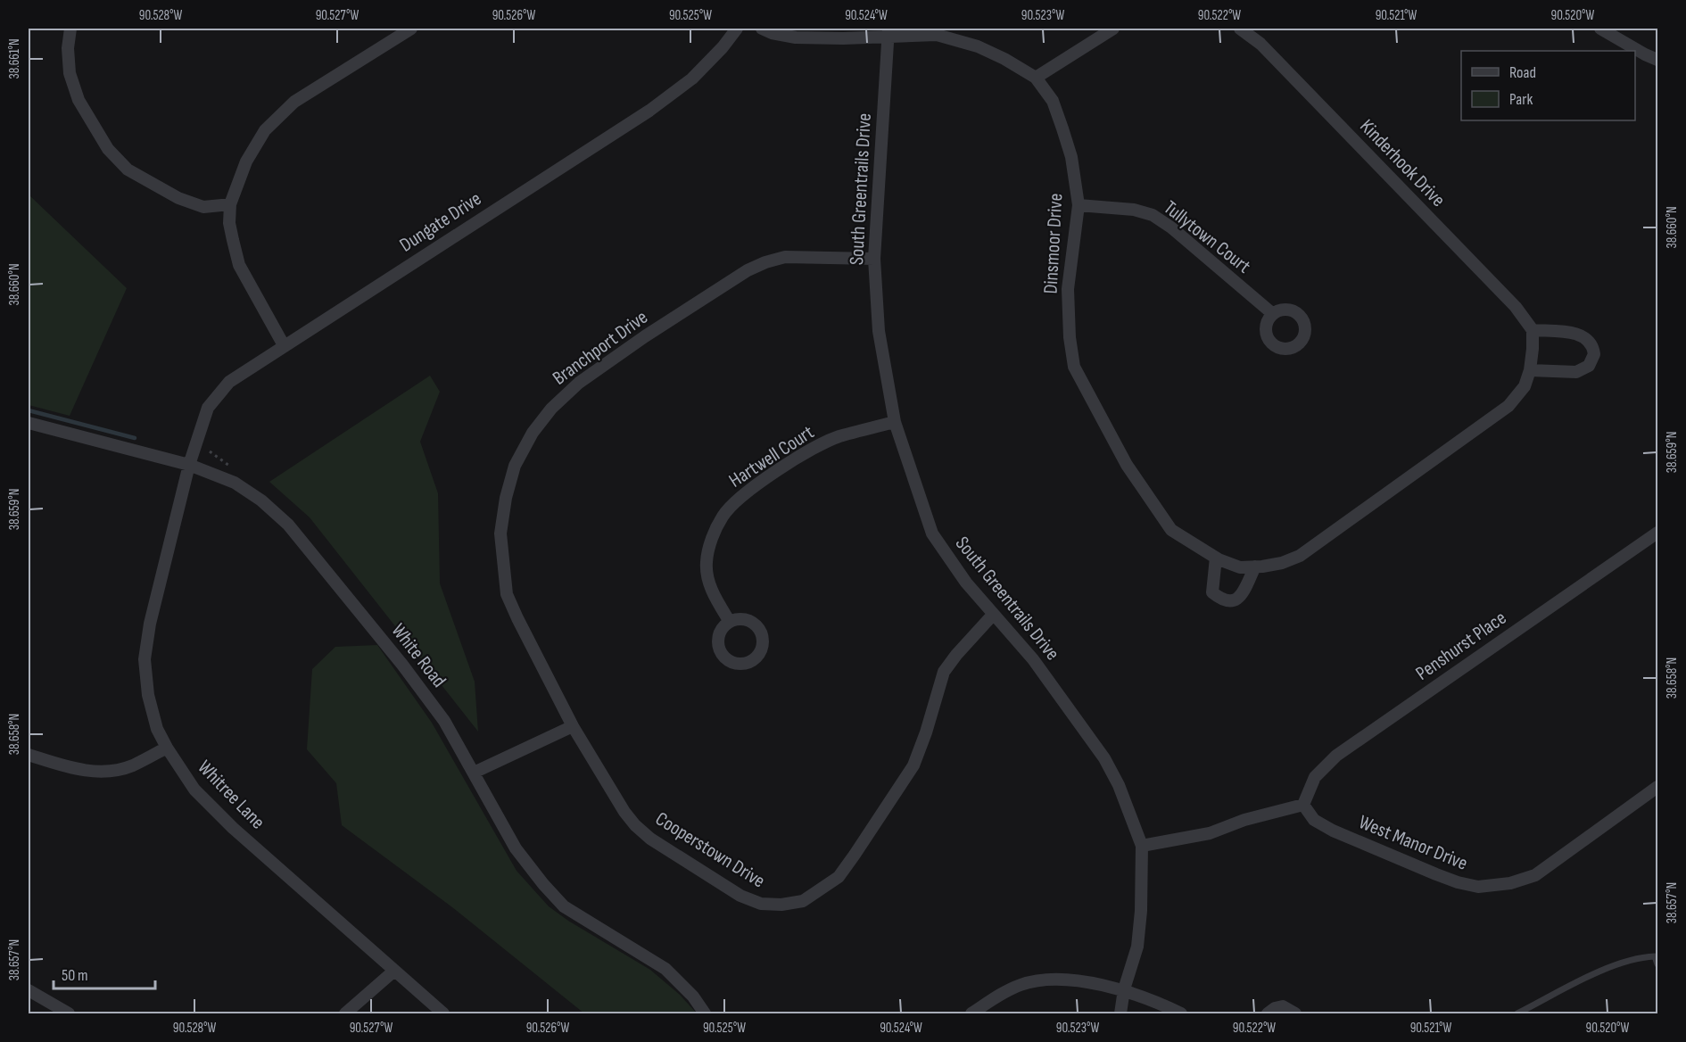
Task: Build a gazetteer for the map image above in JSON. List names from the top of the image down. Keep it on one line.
{"streets":{"street":["Kinderhook Drive","South Greentrails Drive","Dungate Drive","Tullytown Court","Dinsmoor Drive","Branchport Drive","Hartwell Court","Penshurst Place","White Road","Whitree Lane","West Manor Drive","Cooperstown Drive"]},"crossings":[["South Greentrails Drive","Dinsmoor Drive"],["South Greentrails Drive","Branchport Drive"],["South Greentrails Drive","Hartwell Court"],["South Greentrails Drive","Cooperstown Drive"],["Dungate Drive","White Road"],["Dungate Drive","Whitree Lane"],["Tullytown Court","Dinsmoor Drive"],["Branchport Drive","Cooperstown Drive"],["Penshurst Place","West Manor Drive"],["White Road","Whitree Lane"]],"legend":["Road","Park"],"scale_bar":"50 m","coordinates":["90.528°W","90.527°W","90.526°W","90.525°W","90.524°W","90.523°W","90.522°W","90.521°W","90.520°W","38.661°N","38.660°N","38.659°N","38.658°N","38.657°N"]}
